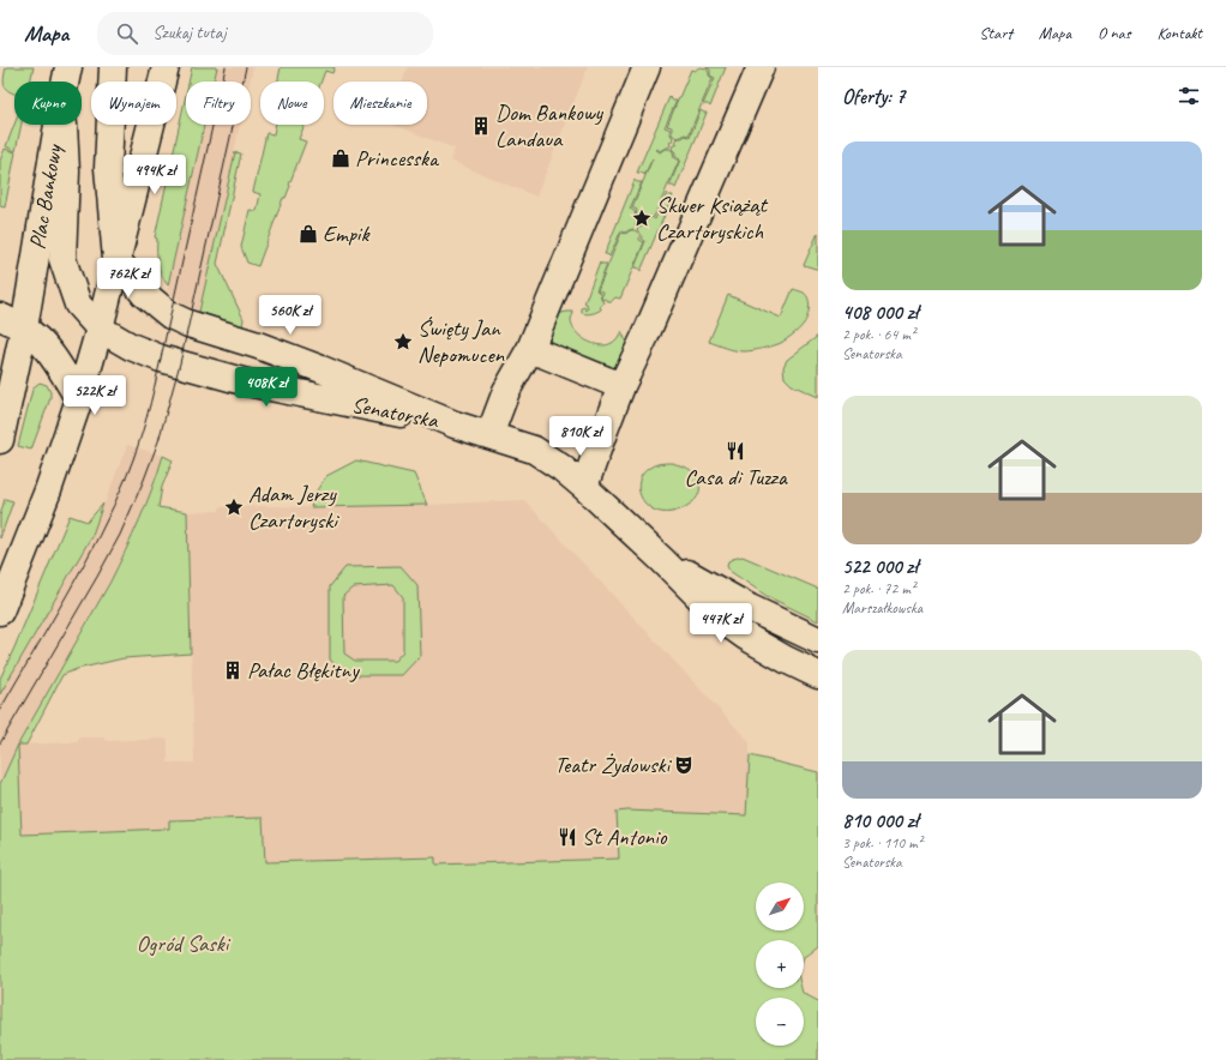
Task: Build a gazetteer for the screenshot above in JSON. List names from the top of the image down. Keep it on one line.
{"streets":{"street":["Plac Bankowy","Senatorska"]},"parks":["Ogród Saski"],"places":{"building":["Dom Bankowy Landaua","Pałac Błękitny"],"shop":["Princesska","Empik"],"place":["Skwer Książąt Czartoryskich","Święty Jan Nepomucen","Adam Jerzy Czartoryski"],"restaurant":["Casa di Tuzza","St Antonio"],"theatre":["Teatr Żydowski"]},"north":"top right","page":{"header":"Mapa","search":"Szukaj tutaj","nav":["Start","Mapa","O nas","Kontakt"],"heading":"Oferty: 7","chip":["Kupno","Wynajem","Filtry","Nowe","Mieszkanie"],"list":[{"name":"408 000 zł","note":"2 pok. · 64 m² · Senatorska"},{"name":"522 000 zł","note":"2 pok. · 72 m² · Marszałkowska"},{"name":"810 000 zł","note":"3 pok. · 110 m² · Senatorska"}],"price":["494K zł","762K zł","560K zł","408K zł","522K zł","810K zł","447K zł"],"map_buttons":["+","−"]}}
